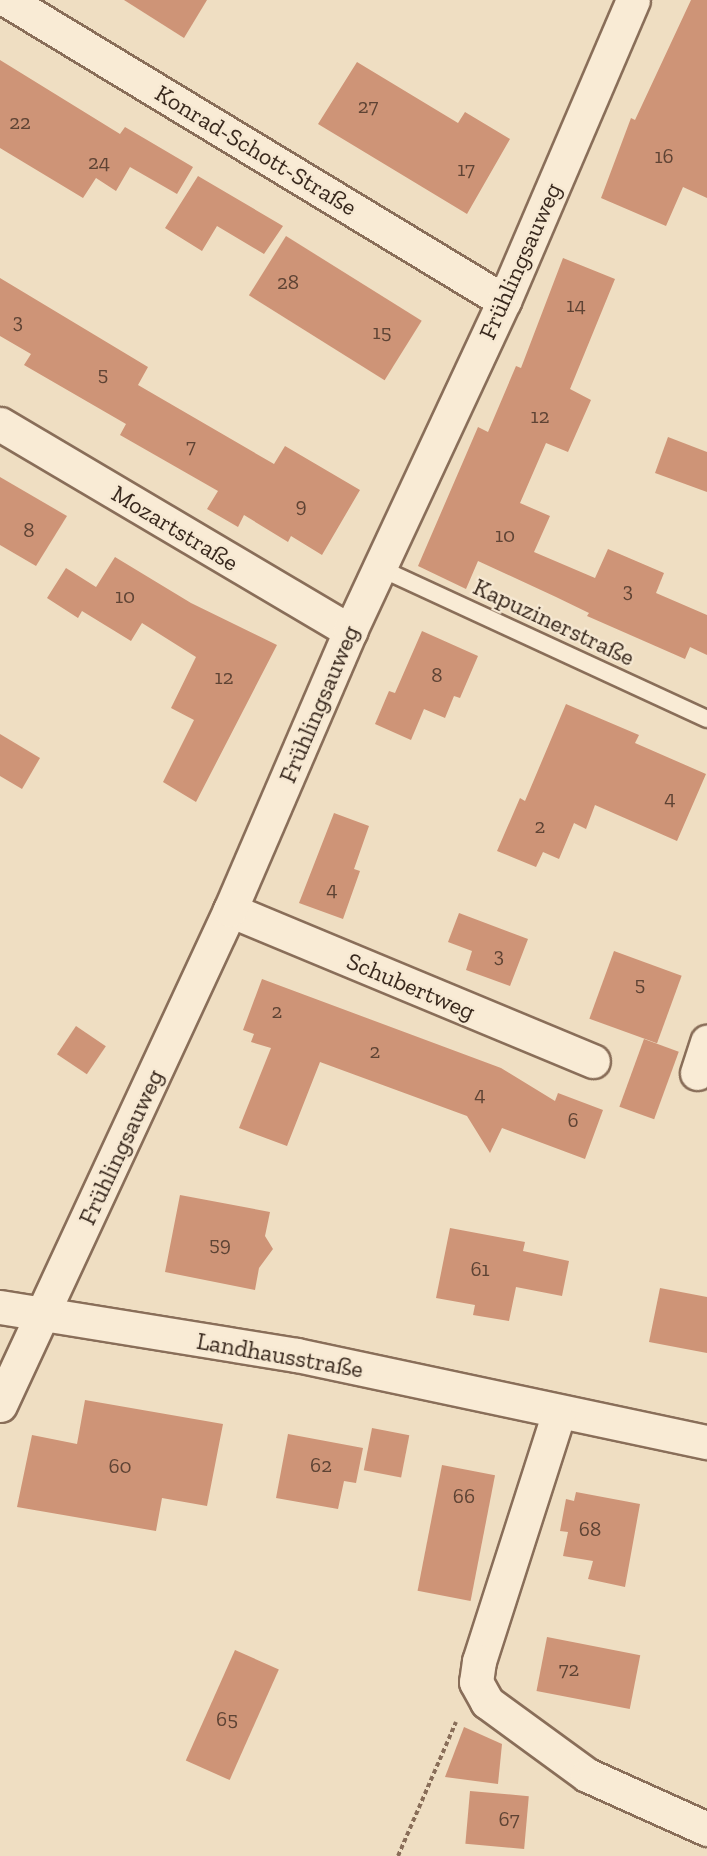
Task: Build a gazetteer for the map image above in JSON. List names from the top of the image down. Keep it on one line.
{"streets":{"street":["Konrad-Schott-Straße","Frühlingsauweg","Mozartstraße","Schubertweg","Landhausstraße"],"lane":["Kapuzinerstraße"]},"crossings":[["Konrad-Schott-Straße","Frühlingsauweg"],["Frühlingsauweg","Mozartstraße"],["Frühlingsauweg","Kapuzinerstraße"],["Frühlingsauweg","Schubertweg"],["Frühlingsauweg","Landhausstraße"]],"house_numbers":["27","22","16","24","17","28","14","3","15","5","12","7","9","8","10","3","10","8","12","4","2","4","3","5","2","2","4","6","59","61","62","60","66","68","72","65","67"]}
